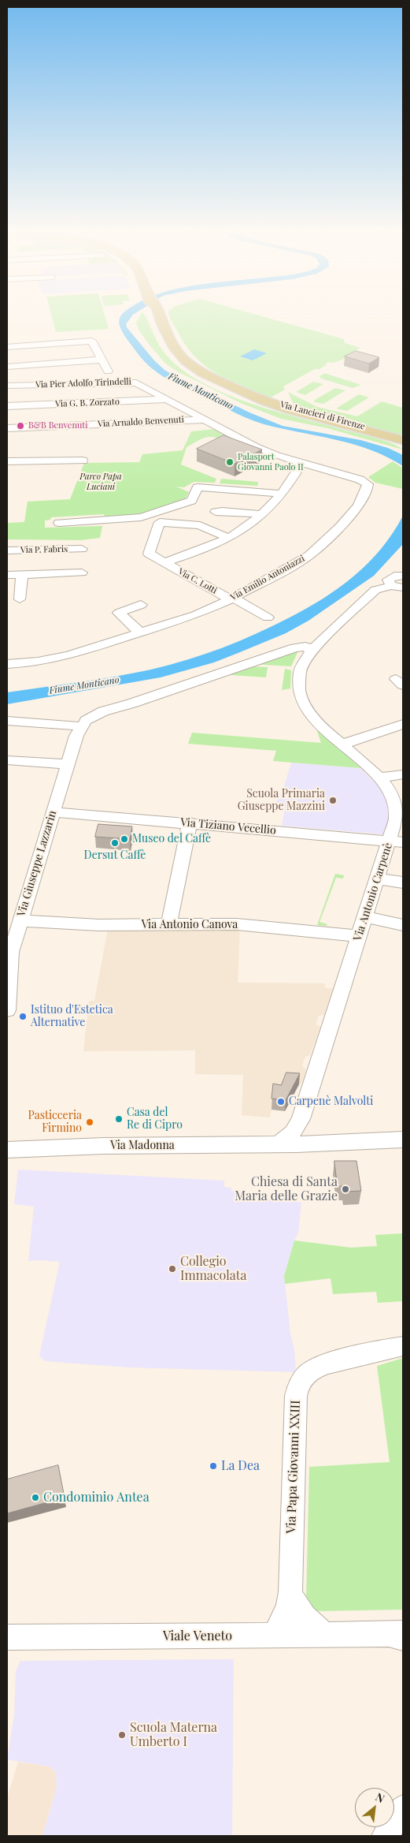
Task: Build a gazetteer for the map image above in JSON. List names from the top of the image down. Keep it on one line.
{"streets":{"main road":["Via Lancieri di Firenze"],"street":["Via Pier Adolfo Tirindelli","Via G. B. Zorzato","Via Arnaldo Benvenuti","Via P. Fabris","Via Emilio Antoniazzi","Via C. Lotti","Via Tiziano Vecellio","Via Giuseppe Lazzarin","Via Antonio Carpenè","Via Antonio Canova","Via Madonna","Via Papa Giovanni XXIII","Viale Veneto"]},"crossings":[["Via Pier Adolfo Tirindelli","Via G. B. Zorzato"],["Via Pier Adolfo Tirindelli","Via Arnaldo Benvenuti"],["Via Pier Adolfo Tirindelli","Via Emilio Antoniazzi"],["Via Emilio Antoniazzi","Via C. Lotti"],["Via Tiziano Vecellio","Via Giuseppe Lazzarin"],["Via Tiziano Vecellio","Via Antonio Carpenè"],["Via Giuseppe Lazzarin","Via Antonio Carpenè"],["Via Giuseppe Lazzarin","Via Antonio Canova"],["Via Antonio Carpenè","Via Antonio Canova"],["Via Antonio Carpenè","Via Madonna"],["Via Papa Giovanni XXIII","Viale Veneto"]],"water":["Fiume Monticano"],"parks":["Parco Papa Luciani"],"places":["B&B Benvenuti","Palasport Giovanni Paolo II","Scuola Primaria Giuseppe Mazzini","Museo del Caffè","Dersut Caffè","Istituo d'Estetica Alternative","Carpenè Malvolti","Casa del Re di Cipro","Pasticceria Firmino","Chiesa di Santa Maria delle Grazie","Collegio Immacolata","La Dea","Condominio Antea","Scuola Materna Umberto I"],"north":"top right"}
